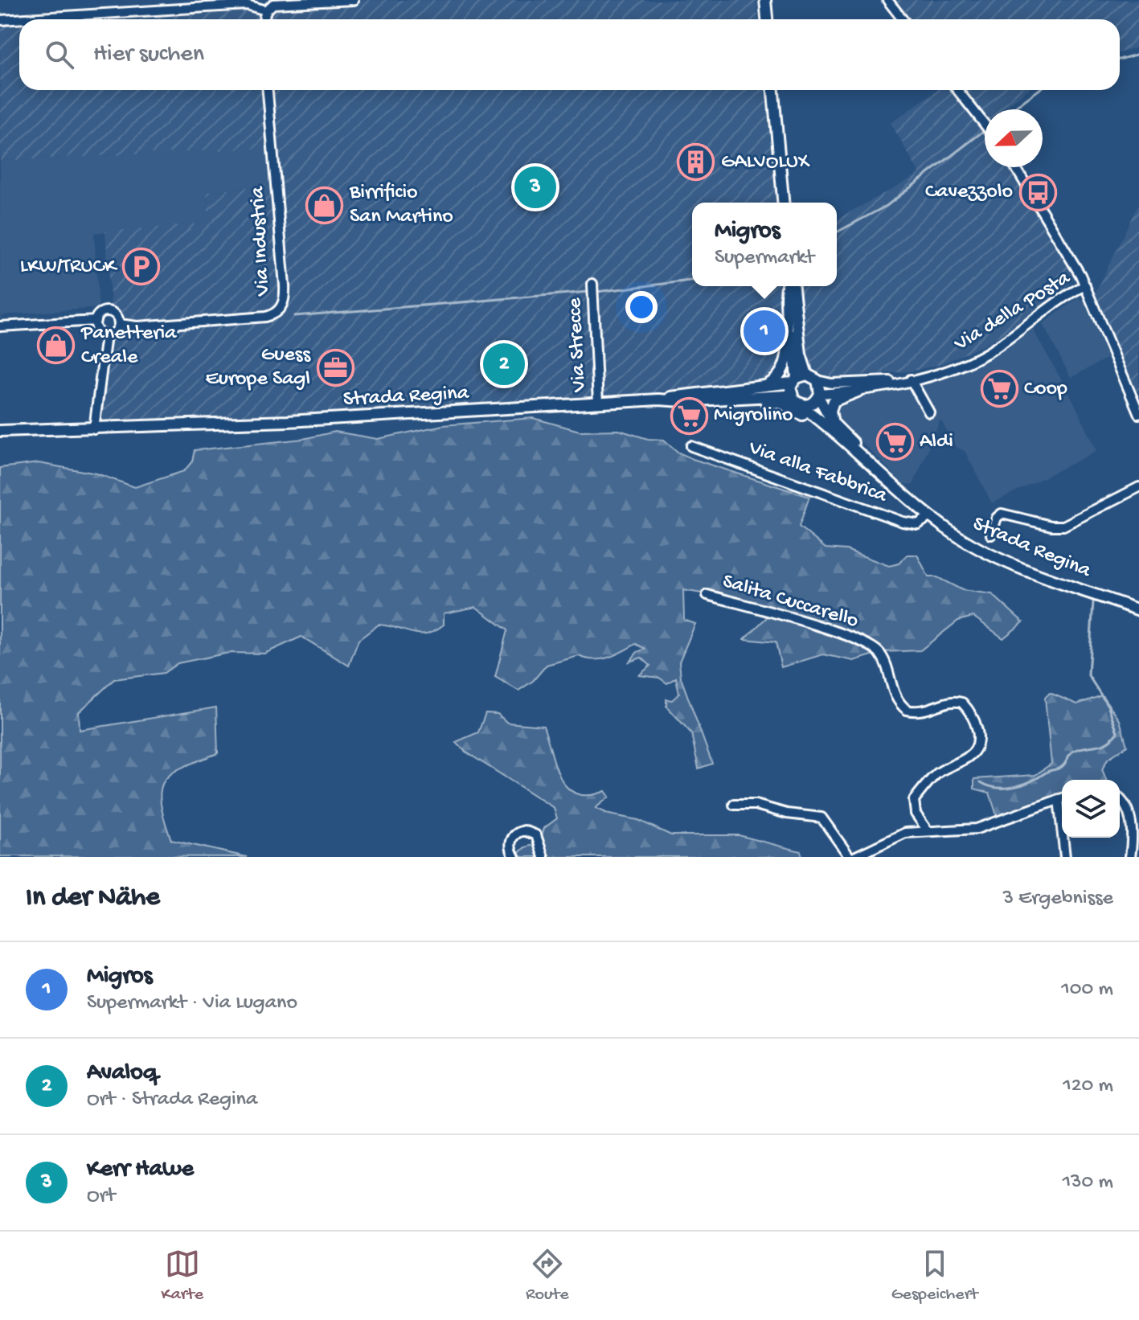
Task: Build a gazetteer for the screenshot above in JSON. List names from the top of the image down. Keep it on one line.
{"streets":{"main road":["Strada Regina"],"street":["Via Industria","Via della Posta","Via Strecce","Via alla Fabbrica","Salita Cuccarello"]},"crossings":[["Via della Posta","Strada Regina"],["Via Strecce","Strada Regina"],["Strada Regina","Via alla Fabbrica"]],"places":{"building":["GALVOLUX"],"bus stop":["Cavezzolo"],"shop":["Birrificio San Martino","Panetteria Creale"],"parking":["LKW/TRUCK"],"office":["Guess Europe Sagl"],"supermarket":["Coop","Migrolino","Aldi"]},"north":"left","page":{"search":"Hier suchen","pins":["3","1","2"],"popup":["Migros","Supermarkt"],"heading":["In der Nähe","3 Ergebnisse"],"list":[{"mark":"1","name":"Migros","note":"Supermarkt · Via Lugano","value":"100 m"},{"mark":"2","name":"Avaloq","note":"Ort · Strada Regina","value":"120 m"},{"mark":"3","name":"Kerr Hawe","note":"Ort","value":"130 m"}],"nav":["Karte","Route","Gespeichert"]}}
